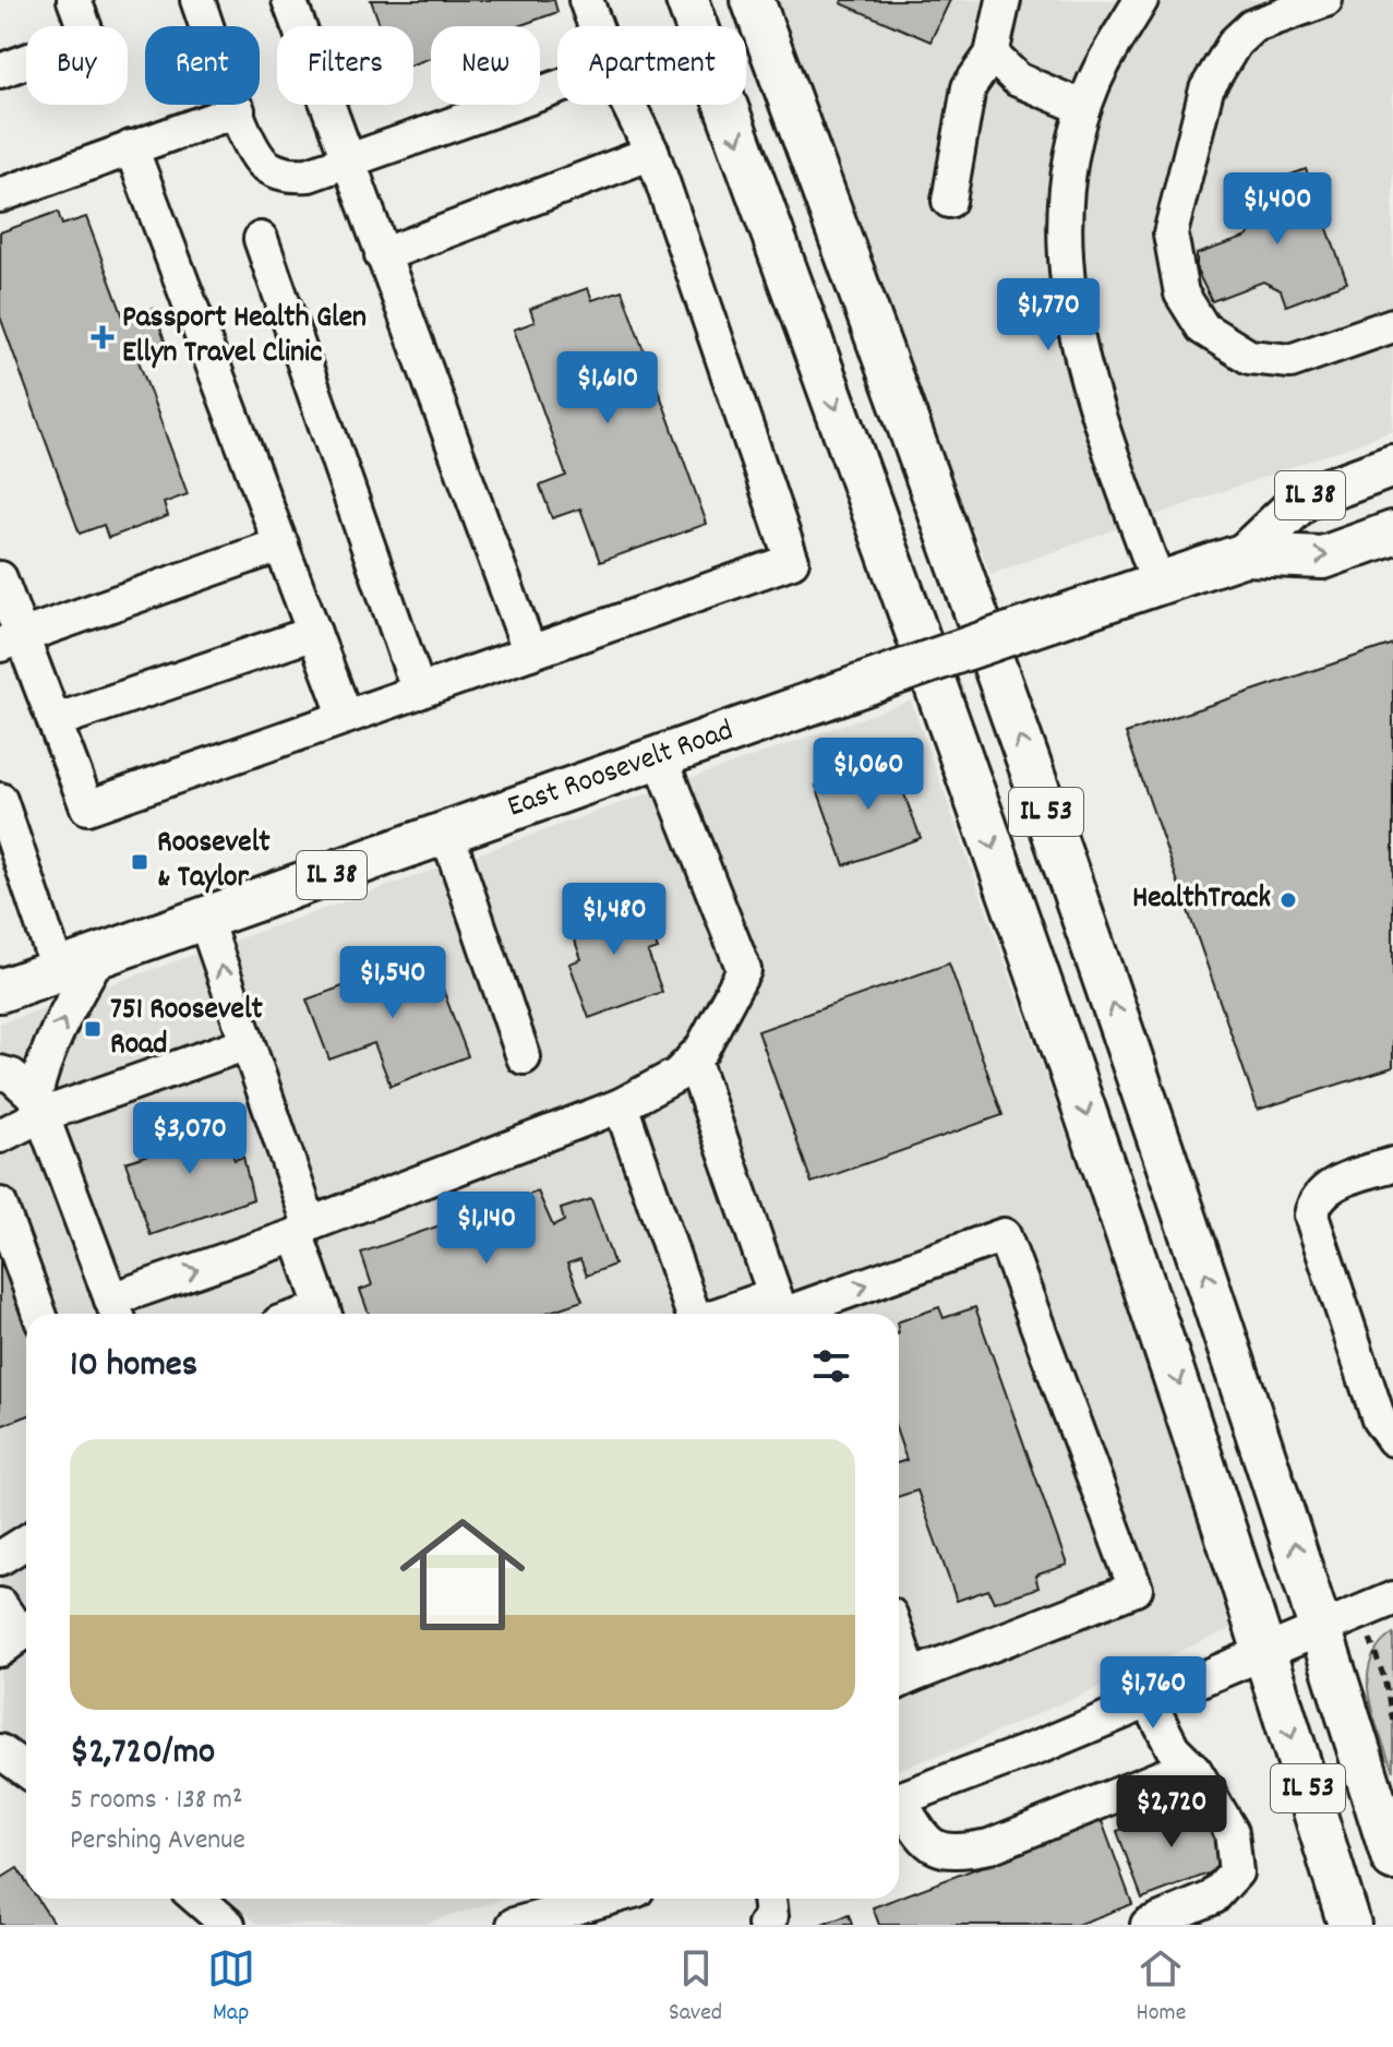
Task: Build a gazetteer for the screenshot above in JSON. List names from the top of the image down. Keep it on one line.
{"streets":{"main road":["IL 38","East Roosevelt Road","IL 53"]},"places":{"health":["Passport Health Glen Ellyn Travel Clinic"],"transit":["Roosevelt & Taylor","751 Roosevelt Road"],"other":["HealthTrack"]},"page":{"chip":["Buy","Rent","Filters","New","Apartment"],"price":["$1,400","$1,770","$1,610","$1,060","$1,480","$1,540","$3,070","$1,140","$1,760","$2,720"],"heading":"10 homes","list":[{"name":"$2,720/mo","note":"5 rooms · 138 m² · Pershing Avenue"}],"tabs":["Map","Saved","Home"]}}
